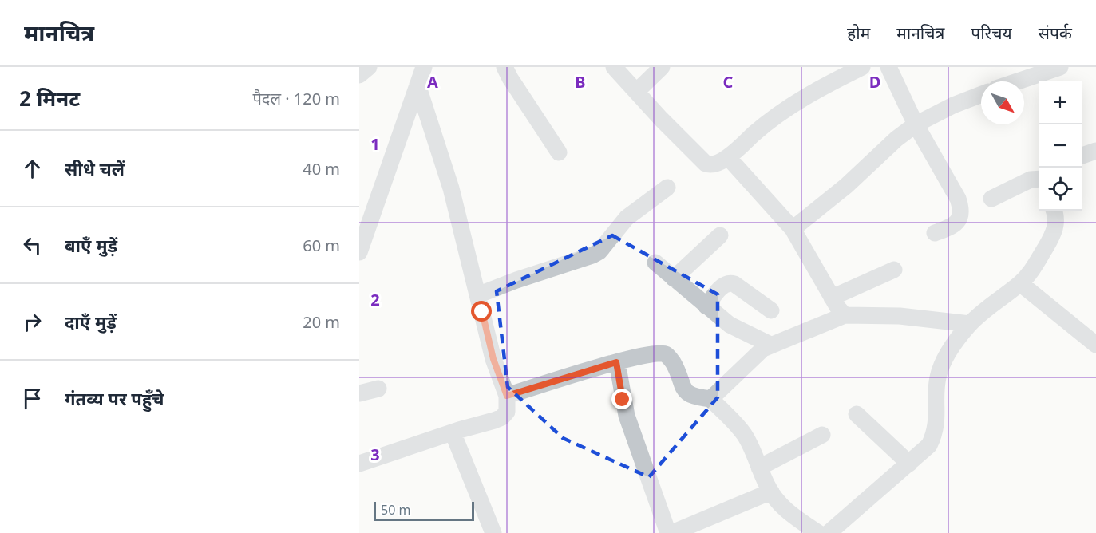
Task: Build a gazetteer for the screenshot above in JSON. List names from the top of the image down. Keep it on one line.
{"scale_bar":"50 m","north":"bottom right","page":{"header":"मानचित्र","nav":["होम","मानचित्र","परिचय","संपर्क"],"heading":["2 मिनट","पैदल · 120 m"],"map_buttons":["+","−"],"list":[["सीधे चलें","40 m"],["बाएँ मुड़ें","60 m"],["दाएँ मुड़ें","20 m"],"गंतव्य पर पहुँचे"],"scale":"50 m"},"grid":{"columns":["A","B","C","D"],"rows":["1","2","3"]}}
